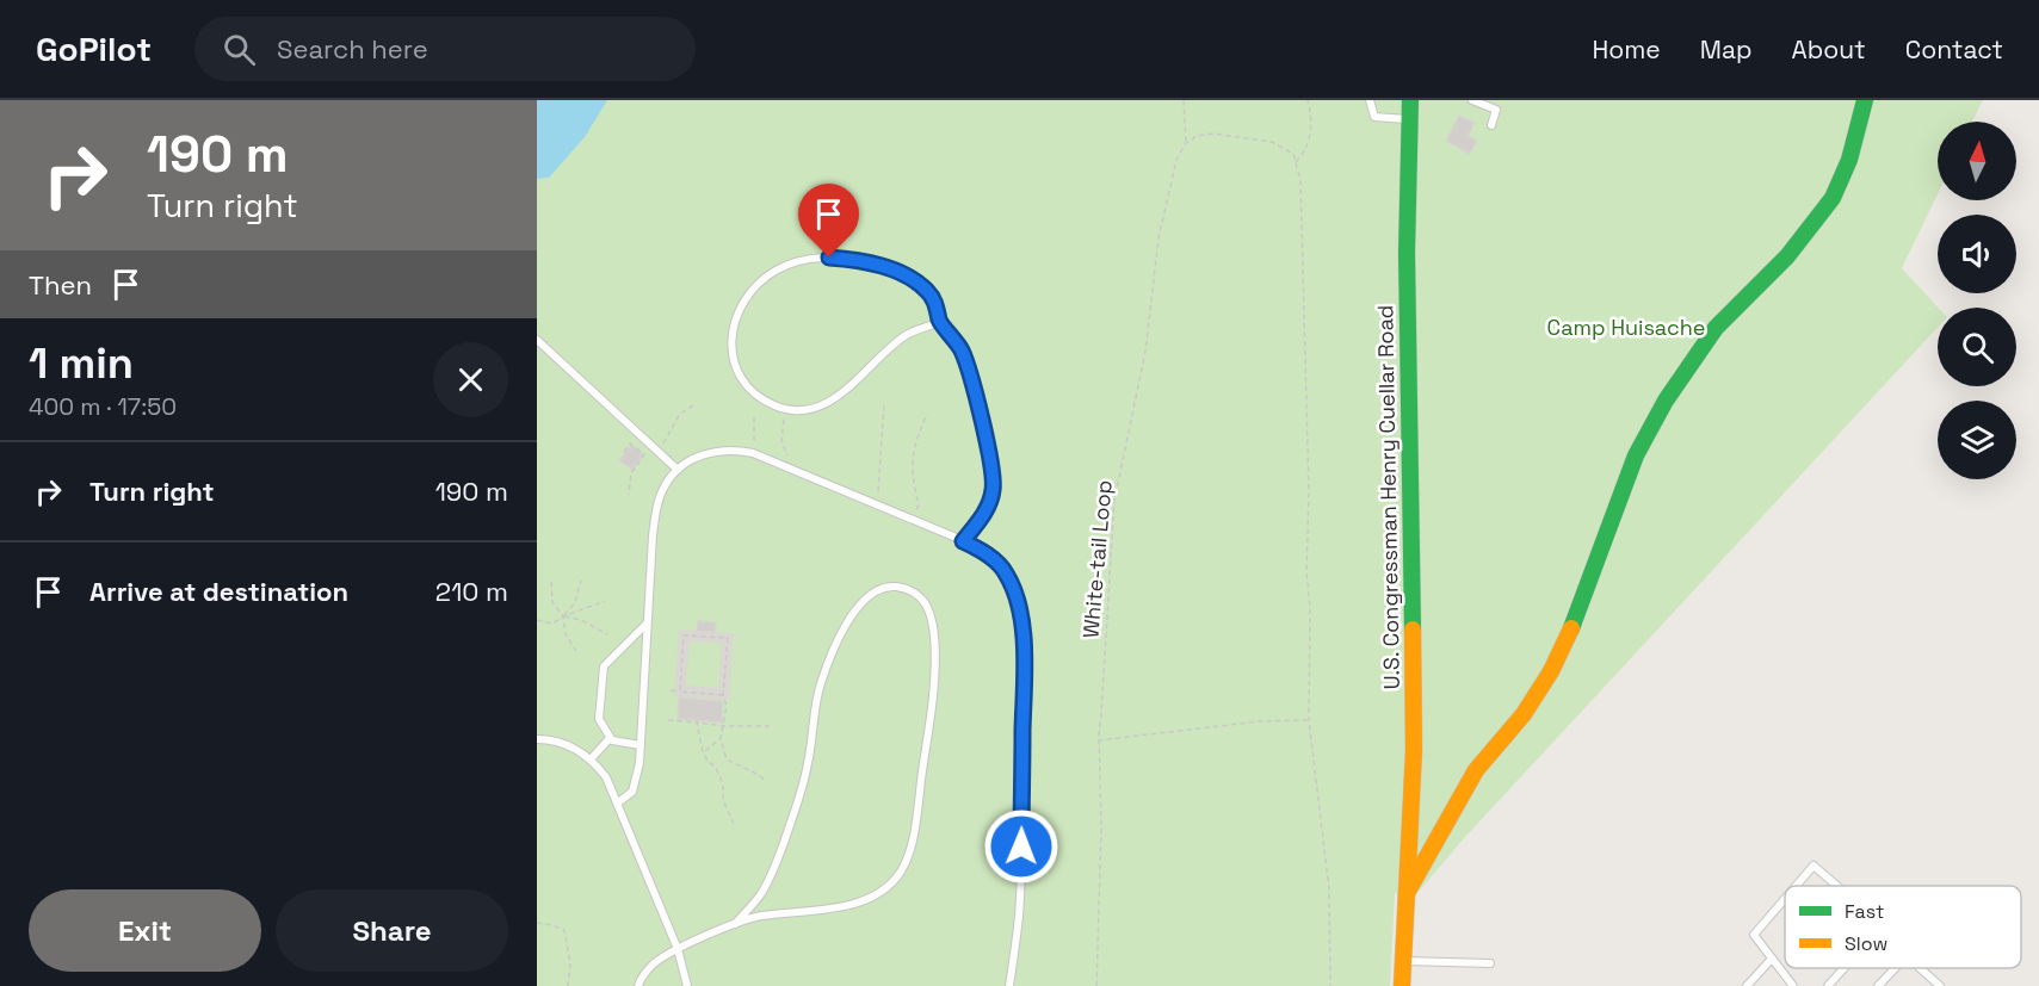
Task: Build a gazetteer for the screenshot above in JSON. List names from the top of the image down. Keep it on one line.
{"streets":{"street":["U.S. Congressman Henry Cuellar Road"],"path":["White-tail Loop"]},"parks":["Camp Huisache"],"legend":["Fast","Slow"],"north":"top","page":{"header":"GoPilot","search":"Search here","nav":["Home","Map","About","Contact"],"turn":["190 m","Turn right"],"then":"Then","heading":["1 min","400 m · 17:50"],"list":[{"name":"Turn right","value":"190 m"},{"name":"Arrive at destination","value":"210 m"}],"buttons":["Exit","Share"]}}
